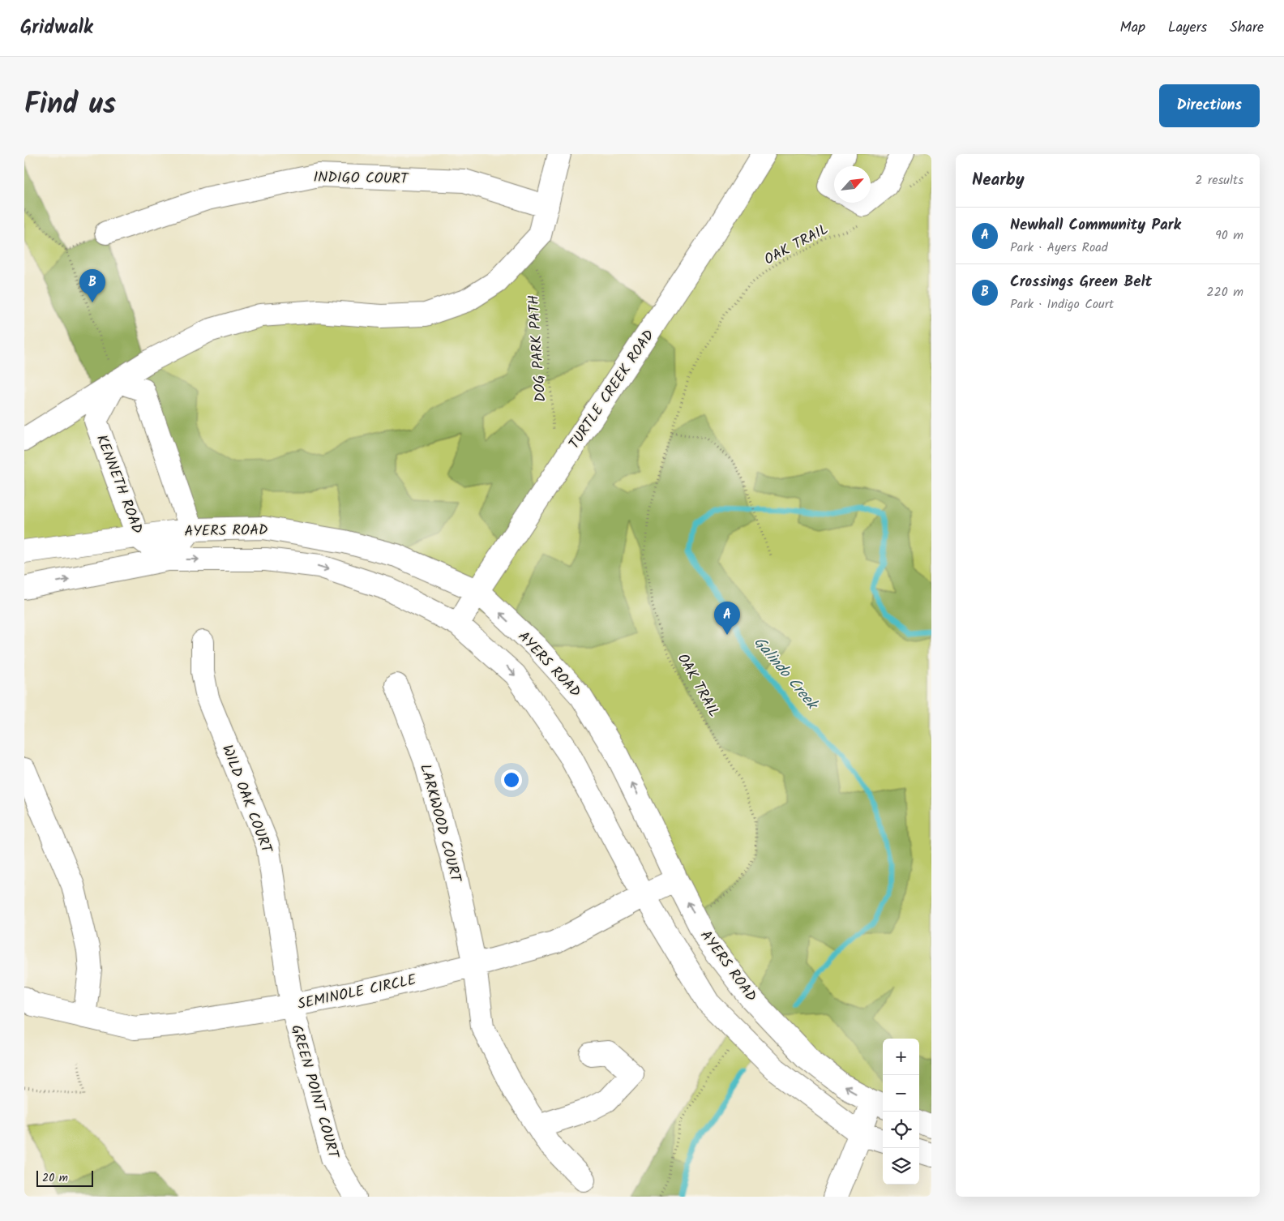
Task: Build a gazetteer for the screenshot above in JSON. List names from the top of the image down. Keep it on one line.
{"streets":{"street":["INDIGO COURT","TURTLE CREEK ROAD","KENNETH ROAD","AYERS ROAD","WILD OAK COURT","LARKWOOD COURT","SEMINOLE CIRCLE","GREEN POINT COURT"],"path":["OAK TRAIL","DOG PARK PATH"]},"crossings":[["OAK TRAIL","AYERS ROAD"],["TURTLE CREEK ROAD","AYERS ROAD"],["KENNETH ROAD","AYERS ROAD"],["AYERS ROAD","SEMINOLE CIRCLE"],["WILD OAK COURT","SEMINOLE CIRCLE"],["WILD OAK COURT","GREEN POINT COURT"],["LARKWOOD COURT","SEMINOLE CIRCLE"],["SEMINOLE CIRCLE","GREEN POINT COURT"]],"water":["Galindo Creek"],"scale_bar":"20 m","north":"top right","page":{"header":"Gridwalk","nav":["Map","Layers","Share"],"title":"Find us","buttons":"Directions","heading":["Nearby","2 results"],"list":[{"mark":"A","name":"Newhall Community Park","note":"Park · Ayers Road","value":"90 m"},{"mark":"B","name":"Crossings Green Belt","note":"Park · Indigo Court","value":"220 m"}],"pins":["B","A"],"map_buttons":["+","−"],"scale":"20 m"}}
